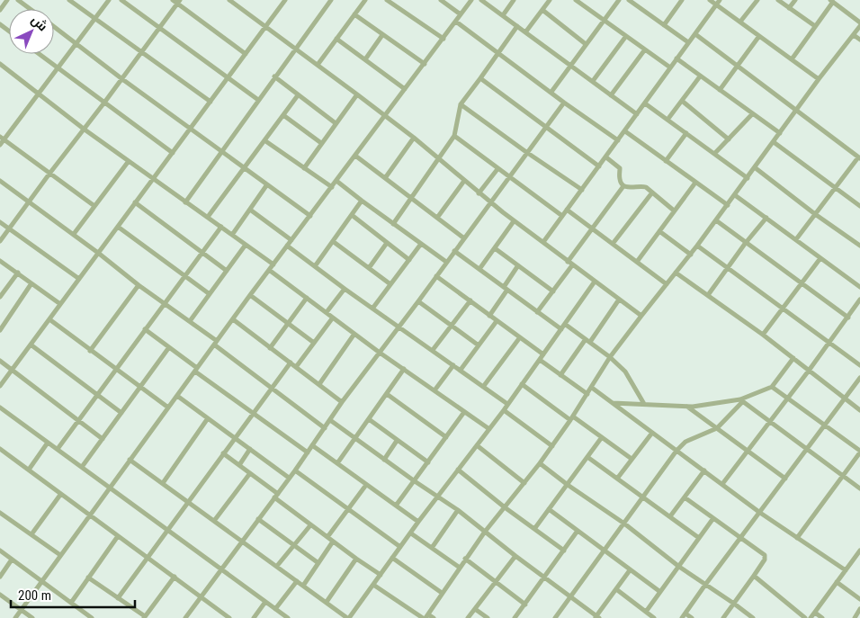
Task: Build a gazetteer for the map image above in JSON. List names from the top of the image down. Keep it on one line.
{"scale_bar":"200 m","north":"top right"}
